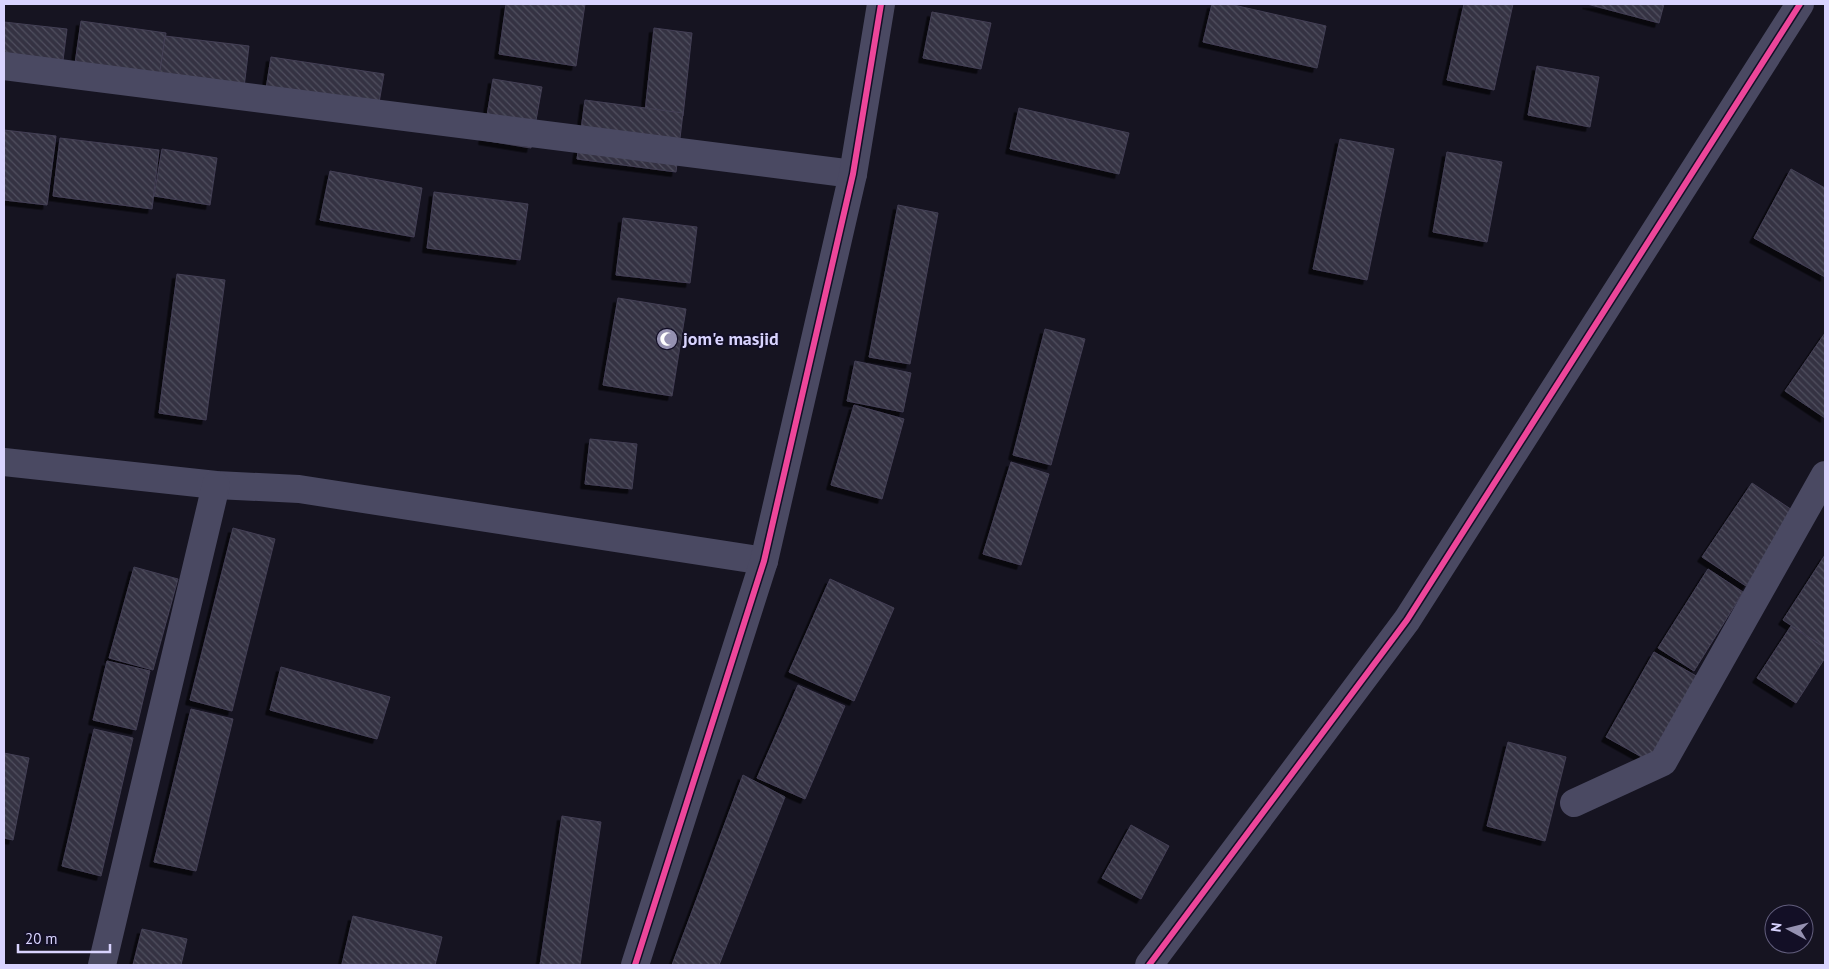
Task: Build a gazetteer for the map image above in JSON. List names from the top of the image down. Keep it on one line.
{"places":{"mosque":["jom'e masjid"]},"scale_bar":"20 m","north":"left"}
